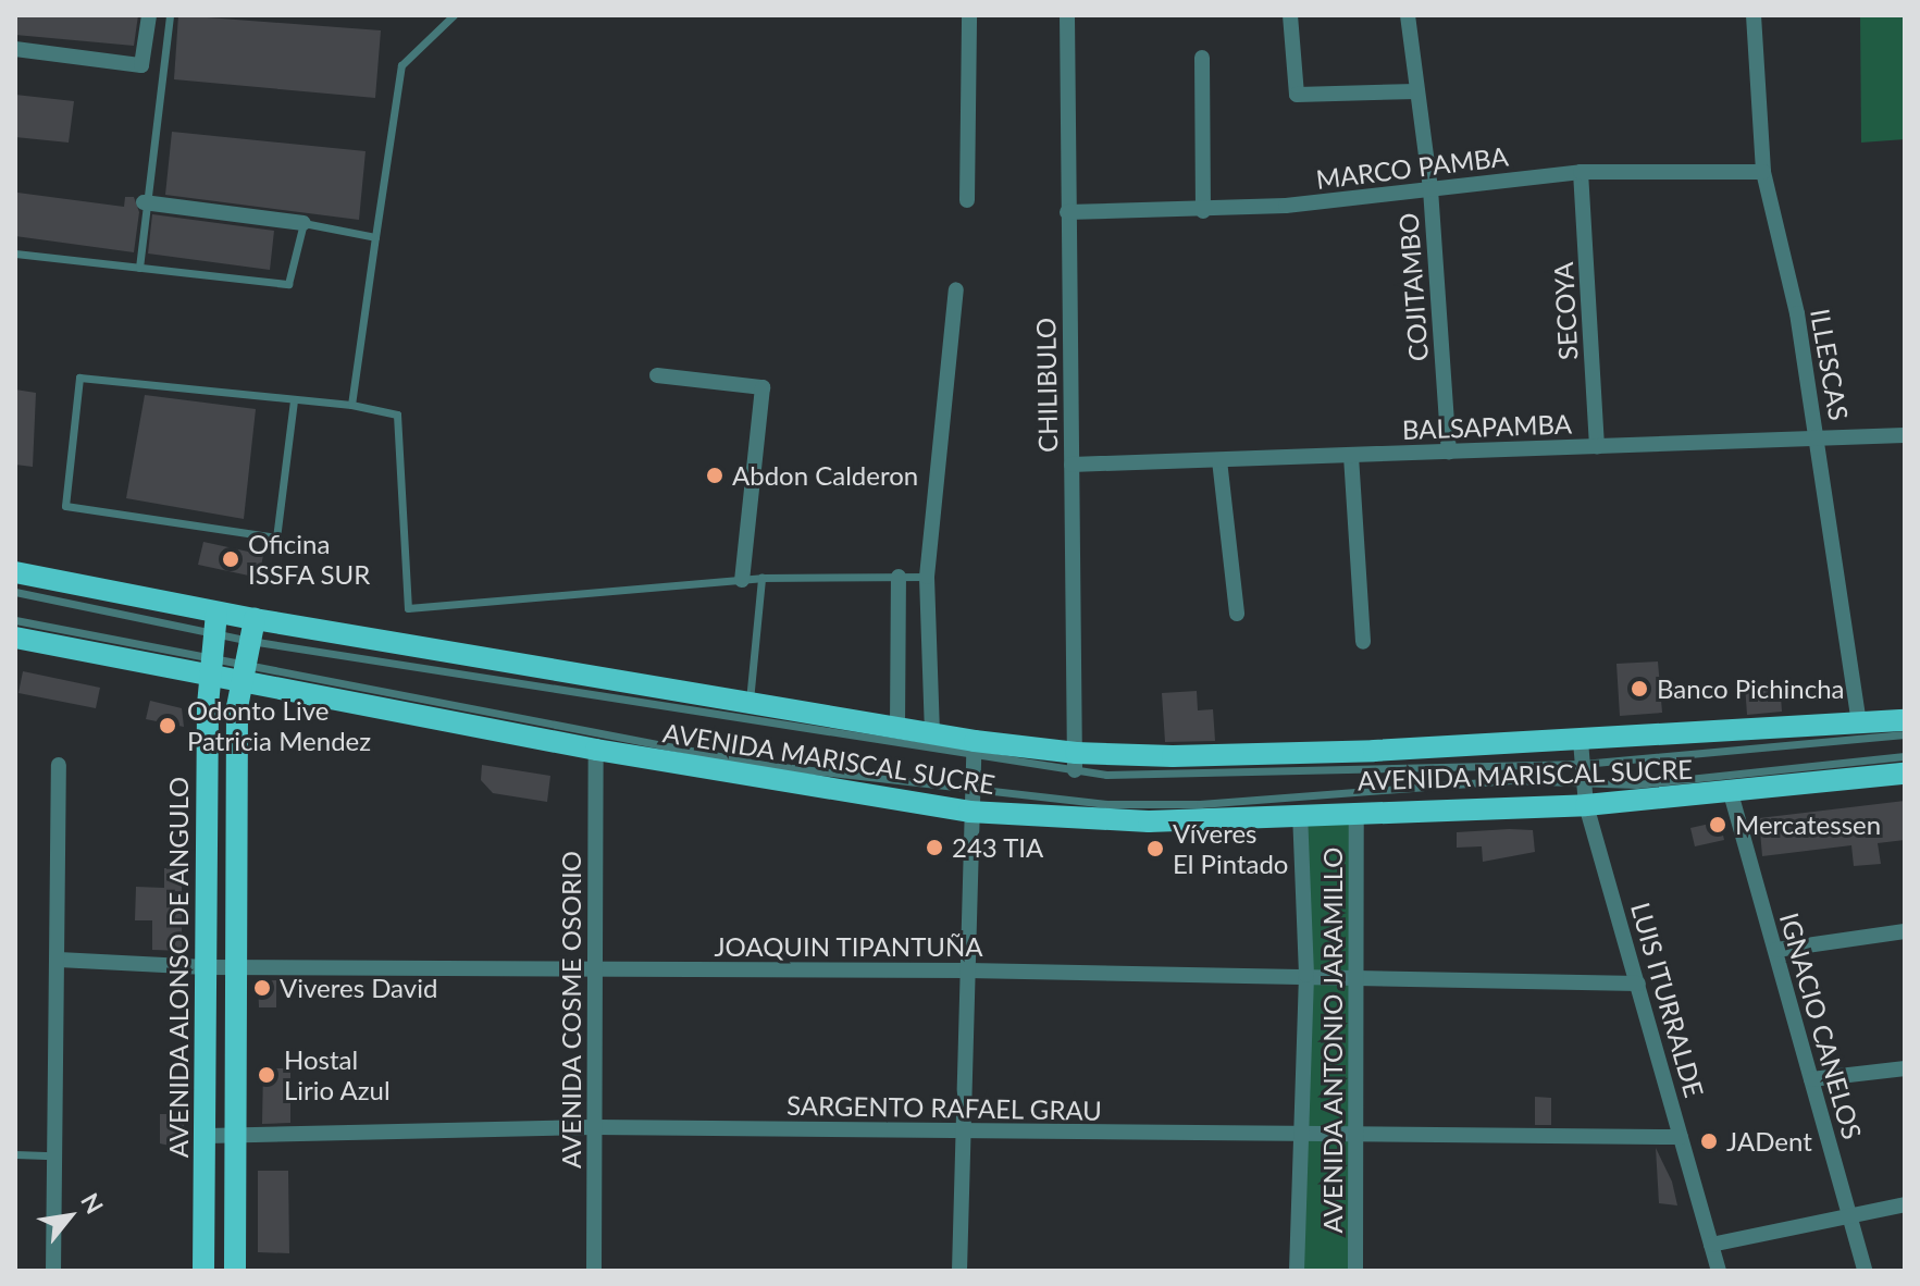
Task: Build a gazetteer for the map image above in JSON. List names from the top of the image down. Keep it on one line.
{"streets":{"main road":["AVENIDA MARISCAL SUCRE","AVENIDA ALONSO DE ANGULO"],"street":["MARCO PAMBA","COJITAMBO","SECOYA","ILLESCAS","CHILIBULO","BALSAPAMBA","JOAQUIN TIPANTUÑA","LUIS ITURRALDE","AVENIDA COSME OSORIO","IGNACIO CANELOS","AVENIDA ANTONIO JARAMILLO","SARGENTO RAFAEL GRAU"]},"crossings":[["MARCO PAMBA","COJITAMBO"],["MARCO PAMBA","SECOYA"],["MARCO PAMBA","ILLESCAS"],["MARCO PAMBA","CHILIBULO"],["COJITAMBO","BALSAPAMBA"],["SECOYA","BALSAPAMBA"],["ILLESCAS","BALSAPAMBA"],["ILLESCAS","AVENIDA MARISCAL SUCRE"],["CHILIBULO","BALSAPAMBA"],["CHILIBULO","AVENIDA MARISCAL SUCRE"],["AVENIDA MARISCAL SUCRE","AVENIDA ALONSO DE ANGULO"],["AVENIDA MARISCAL SUCRE","LUIS ITURRALDE"],["AVENIDA MARISCAL SUCRE","AVENIDA COSME OSORIO"],["AVENIDA MARISCAL SUCRE","IGNACIO CANELOS"],["AVENIDA MARISCAL SUCRE","AVENIDA ANTONIO JARAMILLO"],["JOAQUIN TIPANTUÑA","AVENIDA ALONSO DE ANGULO"],["JOAQUIN TIPANTUÑA","LUIS ITURRALDE"],["JOAQUIN TIPANTUÑA","AVENIDA COSME OSORIO"],["JOAQUIN TIPANTUÑA","AVENIDA ANTONIO JARAMILLO"],["AVENIDA ALONSO DE ANGULO","SARGENTO RAFAEL GRAU"],["LUIS ITURRALDE","SARGENTO RAFAEL GRAU"],["AVENIDA COSME OSORIO","SARGENTO RAFAEL GRAU"],["AVENIDA ANTONIO JARAMILLO","SARGENTO RAFAEL GRAU"]],"places":["Abdon Calderon","Oficina ISSFA SUR","Banco Pichincha","Odonto Live Patricia Mendez","Mercatessen","243 TIA","Víveres El Pintado","Viveres David","Hostal Lirio Azul","JADent"],"north":"top right"}
